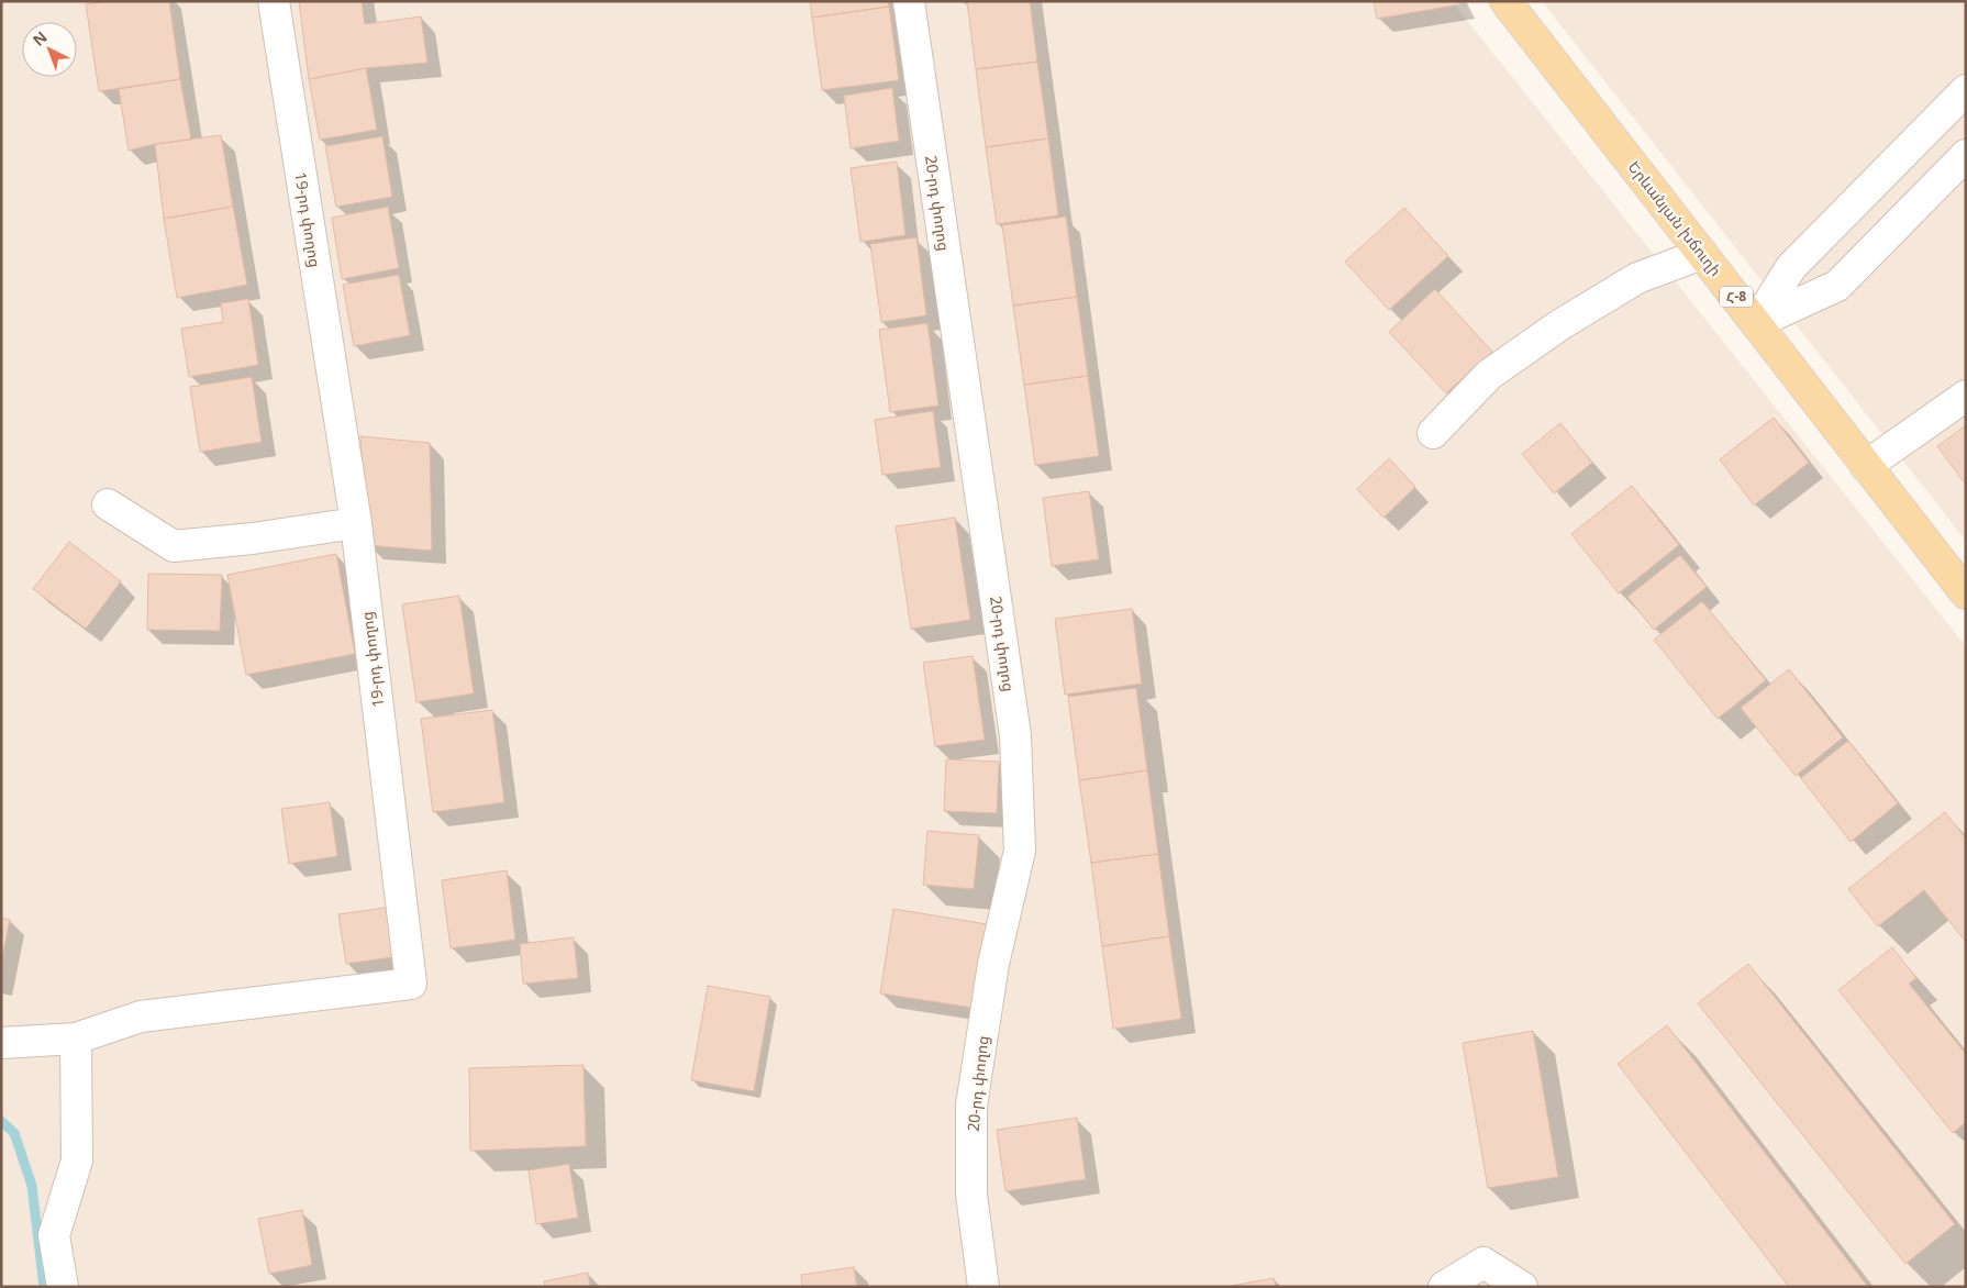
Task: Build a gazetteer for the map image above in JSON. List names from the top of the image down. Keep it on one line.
{"streets":{"main road":["Երևանյան խճուղի","Հ-8"],"street":["20-րդ փողոց","19-րդ փողոց"]},"north":"top left"}
